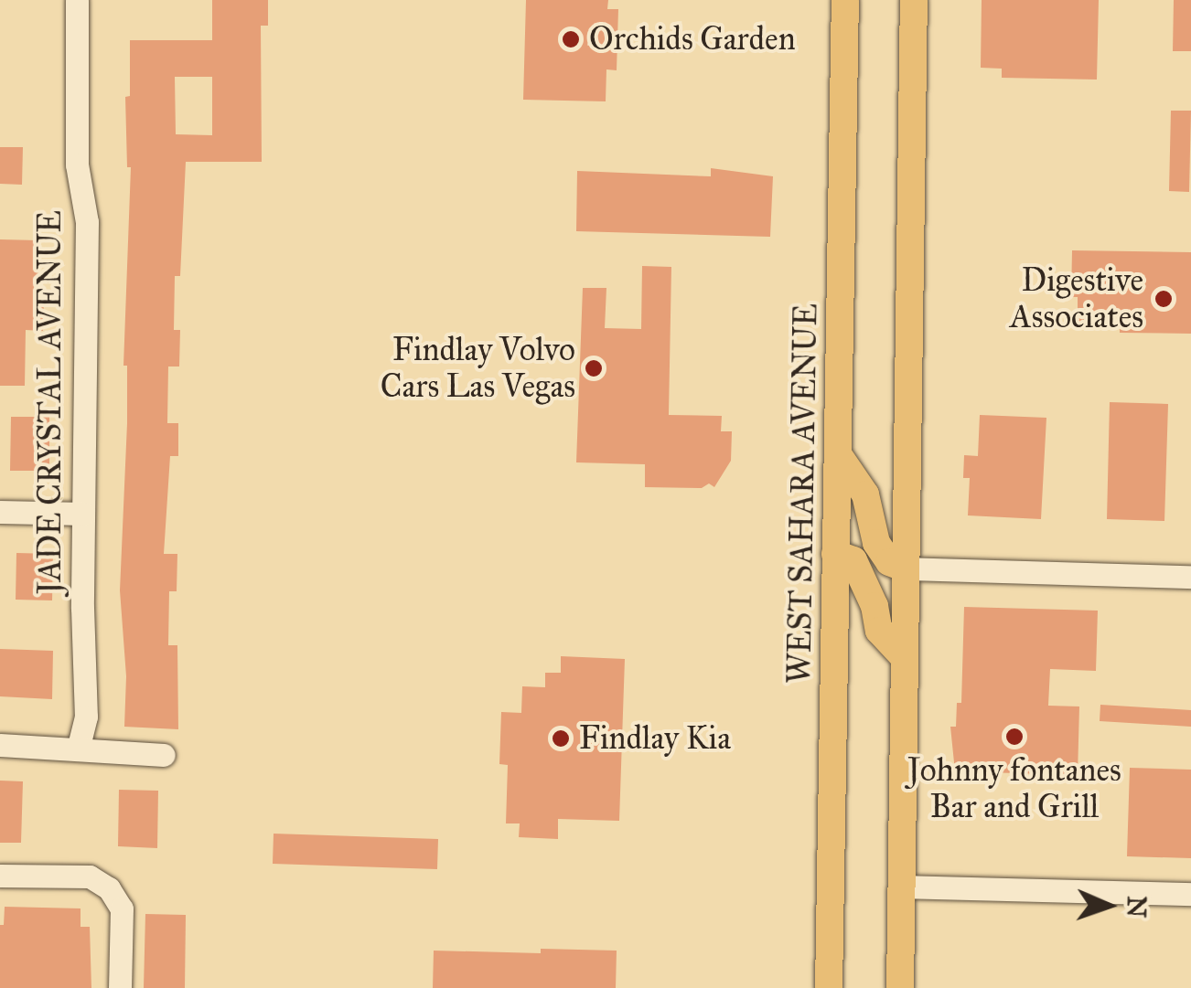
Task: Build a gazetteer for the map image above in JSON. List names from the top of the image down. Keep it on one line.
{"streets":{"main road":["WEST SAHARA AVENUE"],"street":["JADE CRYSTAL AVENUE"]},"places":["Orchids Garden","Digestive Associates","Findlay Volvo Cars Las Vegas","Johnny fontanes Bar and Grill","Findlay Kia"],"north":"right"}
